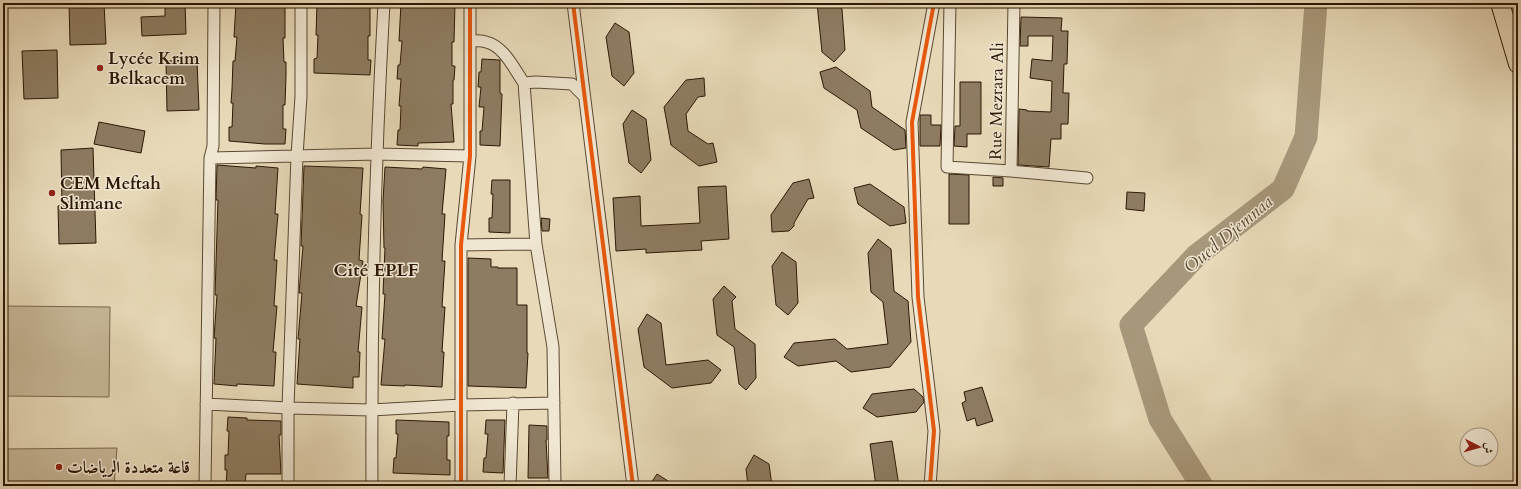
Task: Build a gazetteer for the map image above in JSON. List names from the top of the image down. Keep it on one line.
{"streets":{"street":["Rue Mezrara Ali"]},"districts":["Cité EPLF"],"water":["Oued Djemnaa"],"places":["Lycée Krim Belkacem","CEM Meftah Slimane","قاعة متعددة الرياضات"],"north":"right"}
